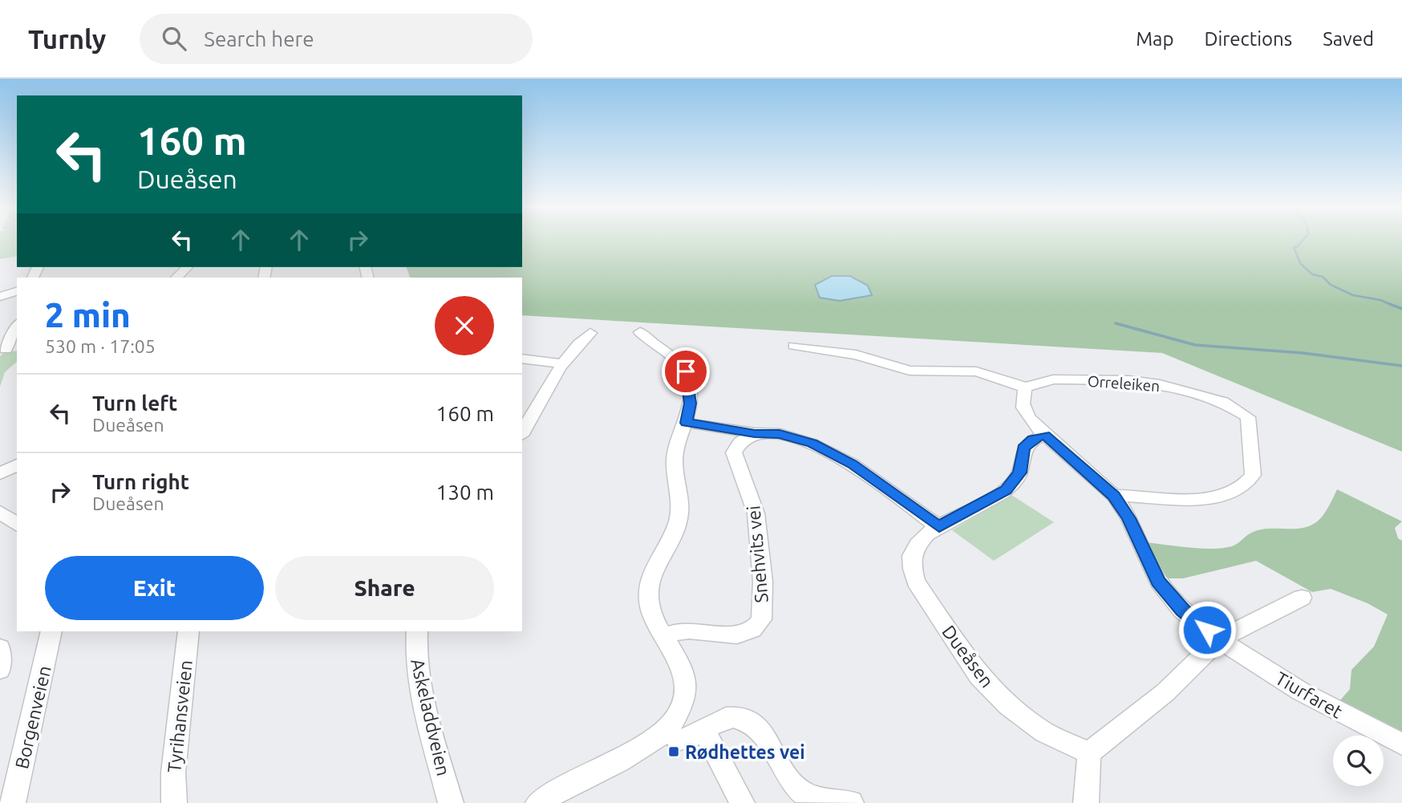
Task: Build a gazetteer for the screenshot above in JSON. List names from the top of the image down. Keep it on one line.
{"streets":{"street":["Orreleiken","Snehvits vei","Dueåsen","Tiurfaret","Tyrihansveien","Borgenveien","Askeladdveien"]},"crossings":[["Orreleiken","Tiurfaret"],["Dueåsen","Tiurfaret"]],"places":{"transit":["Rødhettes vei"]},"page":{"header":"Turnly","search":"Search here","nav":["Map","Directions","Saved"],"turn":["160 m","Dueåsen"],"heading":["2 min","530 m · 17:05"],"list":[{"name":"Turn left","note":"Dueåsen","value":"160 m"},{"name":"Turn right","note":"Dueåsen","value":"130 m"}],"buttons":["Exit","Share"]}}
